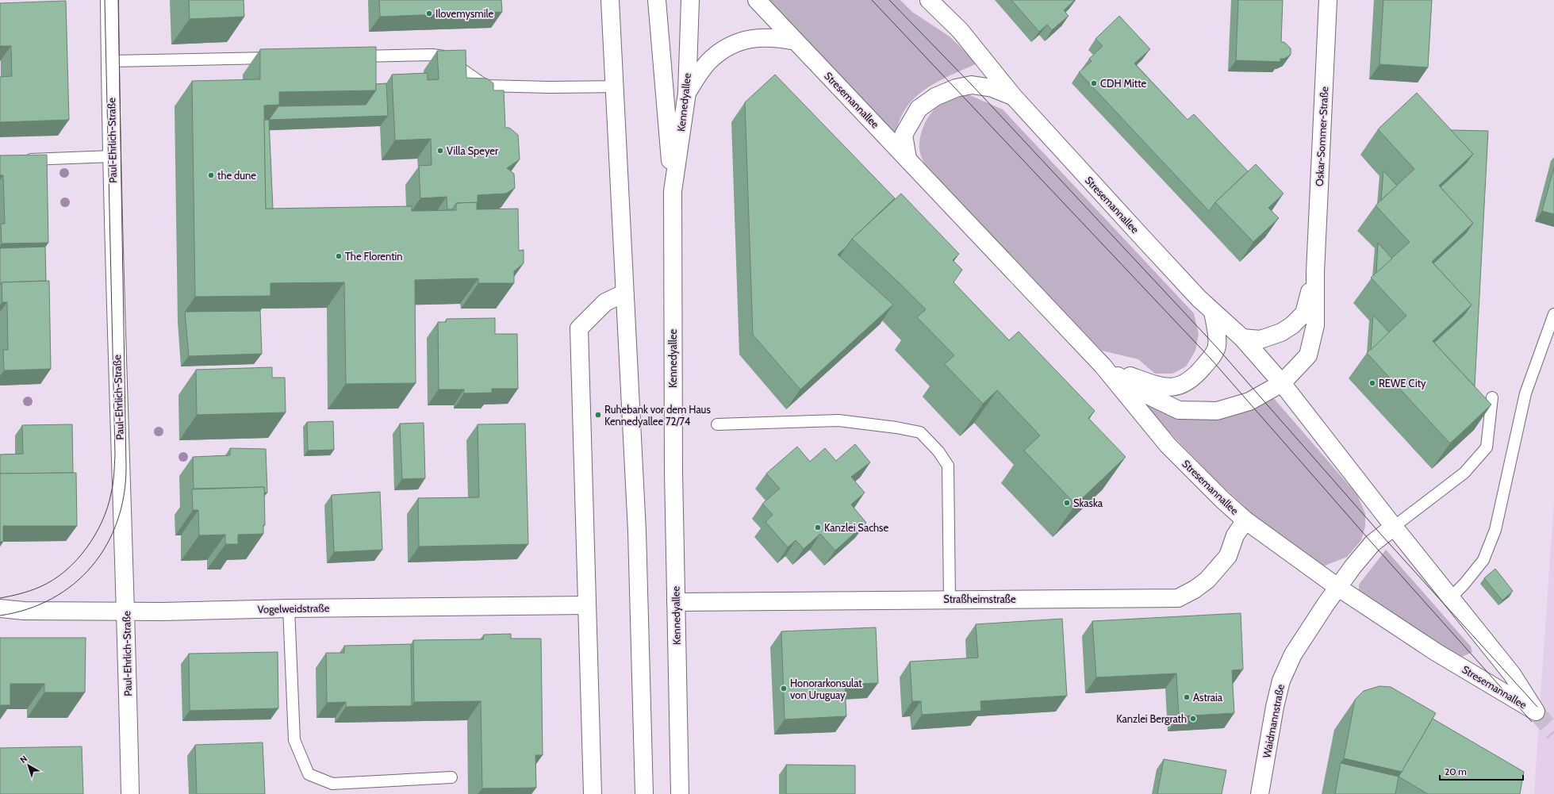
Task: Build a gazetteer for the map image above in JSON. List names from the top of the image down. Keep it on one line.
{"streets":{"street":["Stresemannallee","Kennedyallee","Oskar-Sommer-Straße","Paul-Ehrlich-Straße","Straßheimstraße","Vogelweidstraße","Waidmannstraße"]},"crossings":[["Stresemannallee","Oskar-Sommer-Straße"],["Stresemannallee","Straßheimstraße"],["Stresemannallee","Waidmannstraße"],["Kennedyallee","Straßheimstraße"],["Paul-Ehrlich-Straße","Vogelweidstraße"]],"places":["Ilovemysmile","CDH Mitte","Villa Speyer","the dune","The Florentin","REWE City","Ruhebank vor dem Haus Kennedyallee 72/74","Skaska","Kanzlei Sachse","Honorarkonsulat von Uruguay","Astraia","Kanzlei Bergrath"],"scale_bar":"20 m","north":"top left"}
